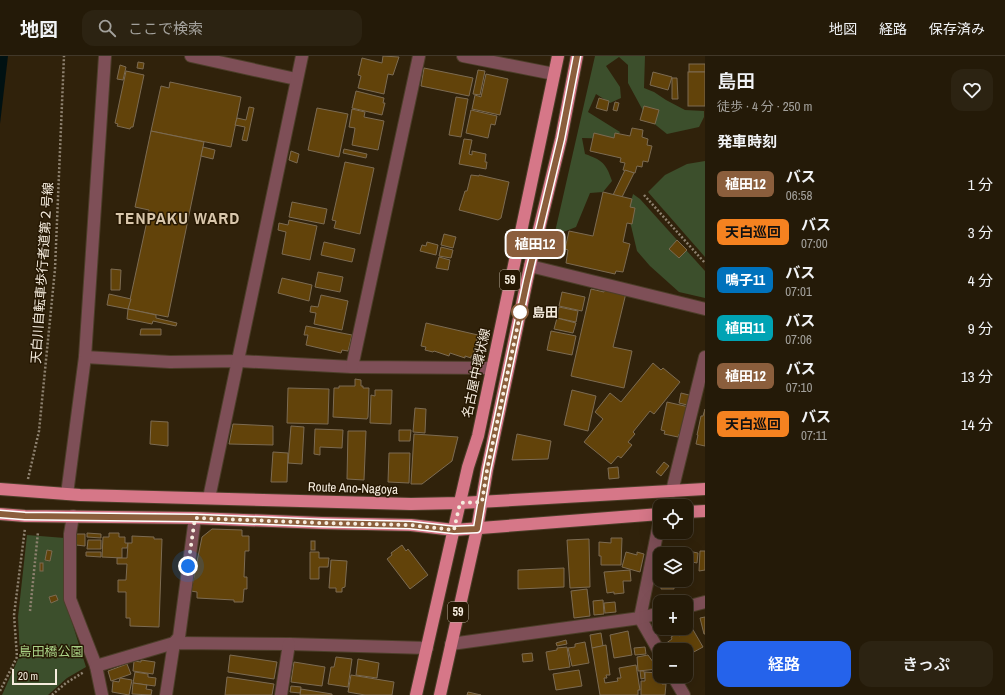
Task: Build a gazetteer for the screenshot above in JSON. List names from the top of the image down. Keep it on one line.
{"streets":{"main road":["59","名古屋中環状線","Route Ano-Nagoya"],"path":["天白川自転車歩行者道第２号線"]},"crossings":[["天白川自転車歩行者道第２号線","Route Ano-Nagoya"],["59","Route Ano-Nagoya"],["名古屋中環状線","Route Ano-Nagoya"]],"districts":["TENPAKU WARD"],"parks":["島田橋公園"],"places":["島田"],"lines":["bus line 植田12"],"scale_bar":"20 m","page":{"header":"地図","search":"ここで検索","nav":["地図","経路","保存済み"],"on_map":"植田12","heading":[["島田","徒歩 · 4 分 · 250 m"],"発車時刻"],"list":[{"mark":"植田12","name":"バス","note":"06:58","value":"1 分"},{"mark":"天白巡回","name":"バス","note":"07:00","value":"3 分"},{"mark":"鳴子11","name":"バス","note":"07:01","value":"4 分"},{"mark":"植田11","name":"バス","note":"07:06","value":"9 分"},{"mark":"植田12","name":"バス","note":"07:10","value":"13 分"},{"mark":"天白巡回","name":"バス","note":"07:11","value":"14 分"}],"map_buttons":["+","−"],"buttons":["経路","きっぷ"],"scale":"20 m"}}
